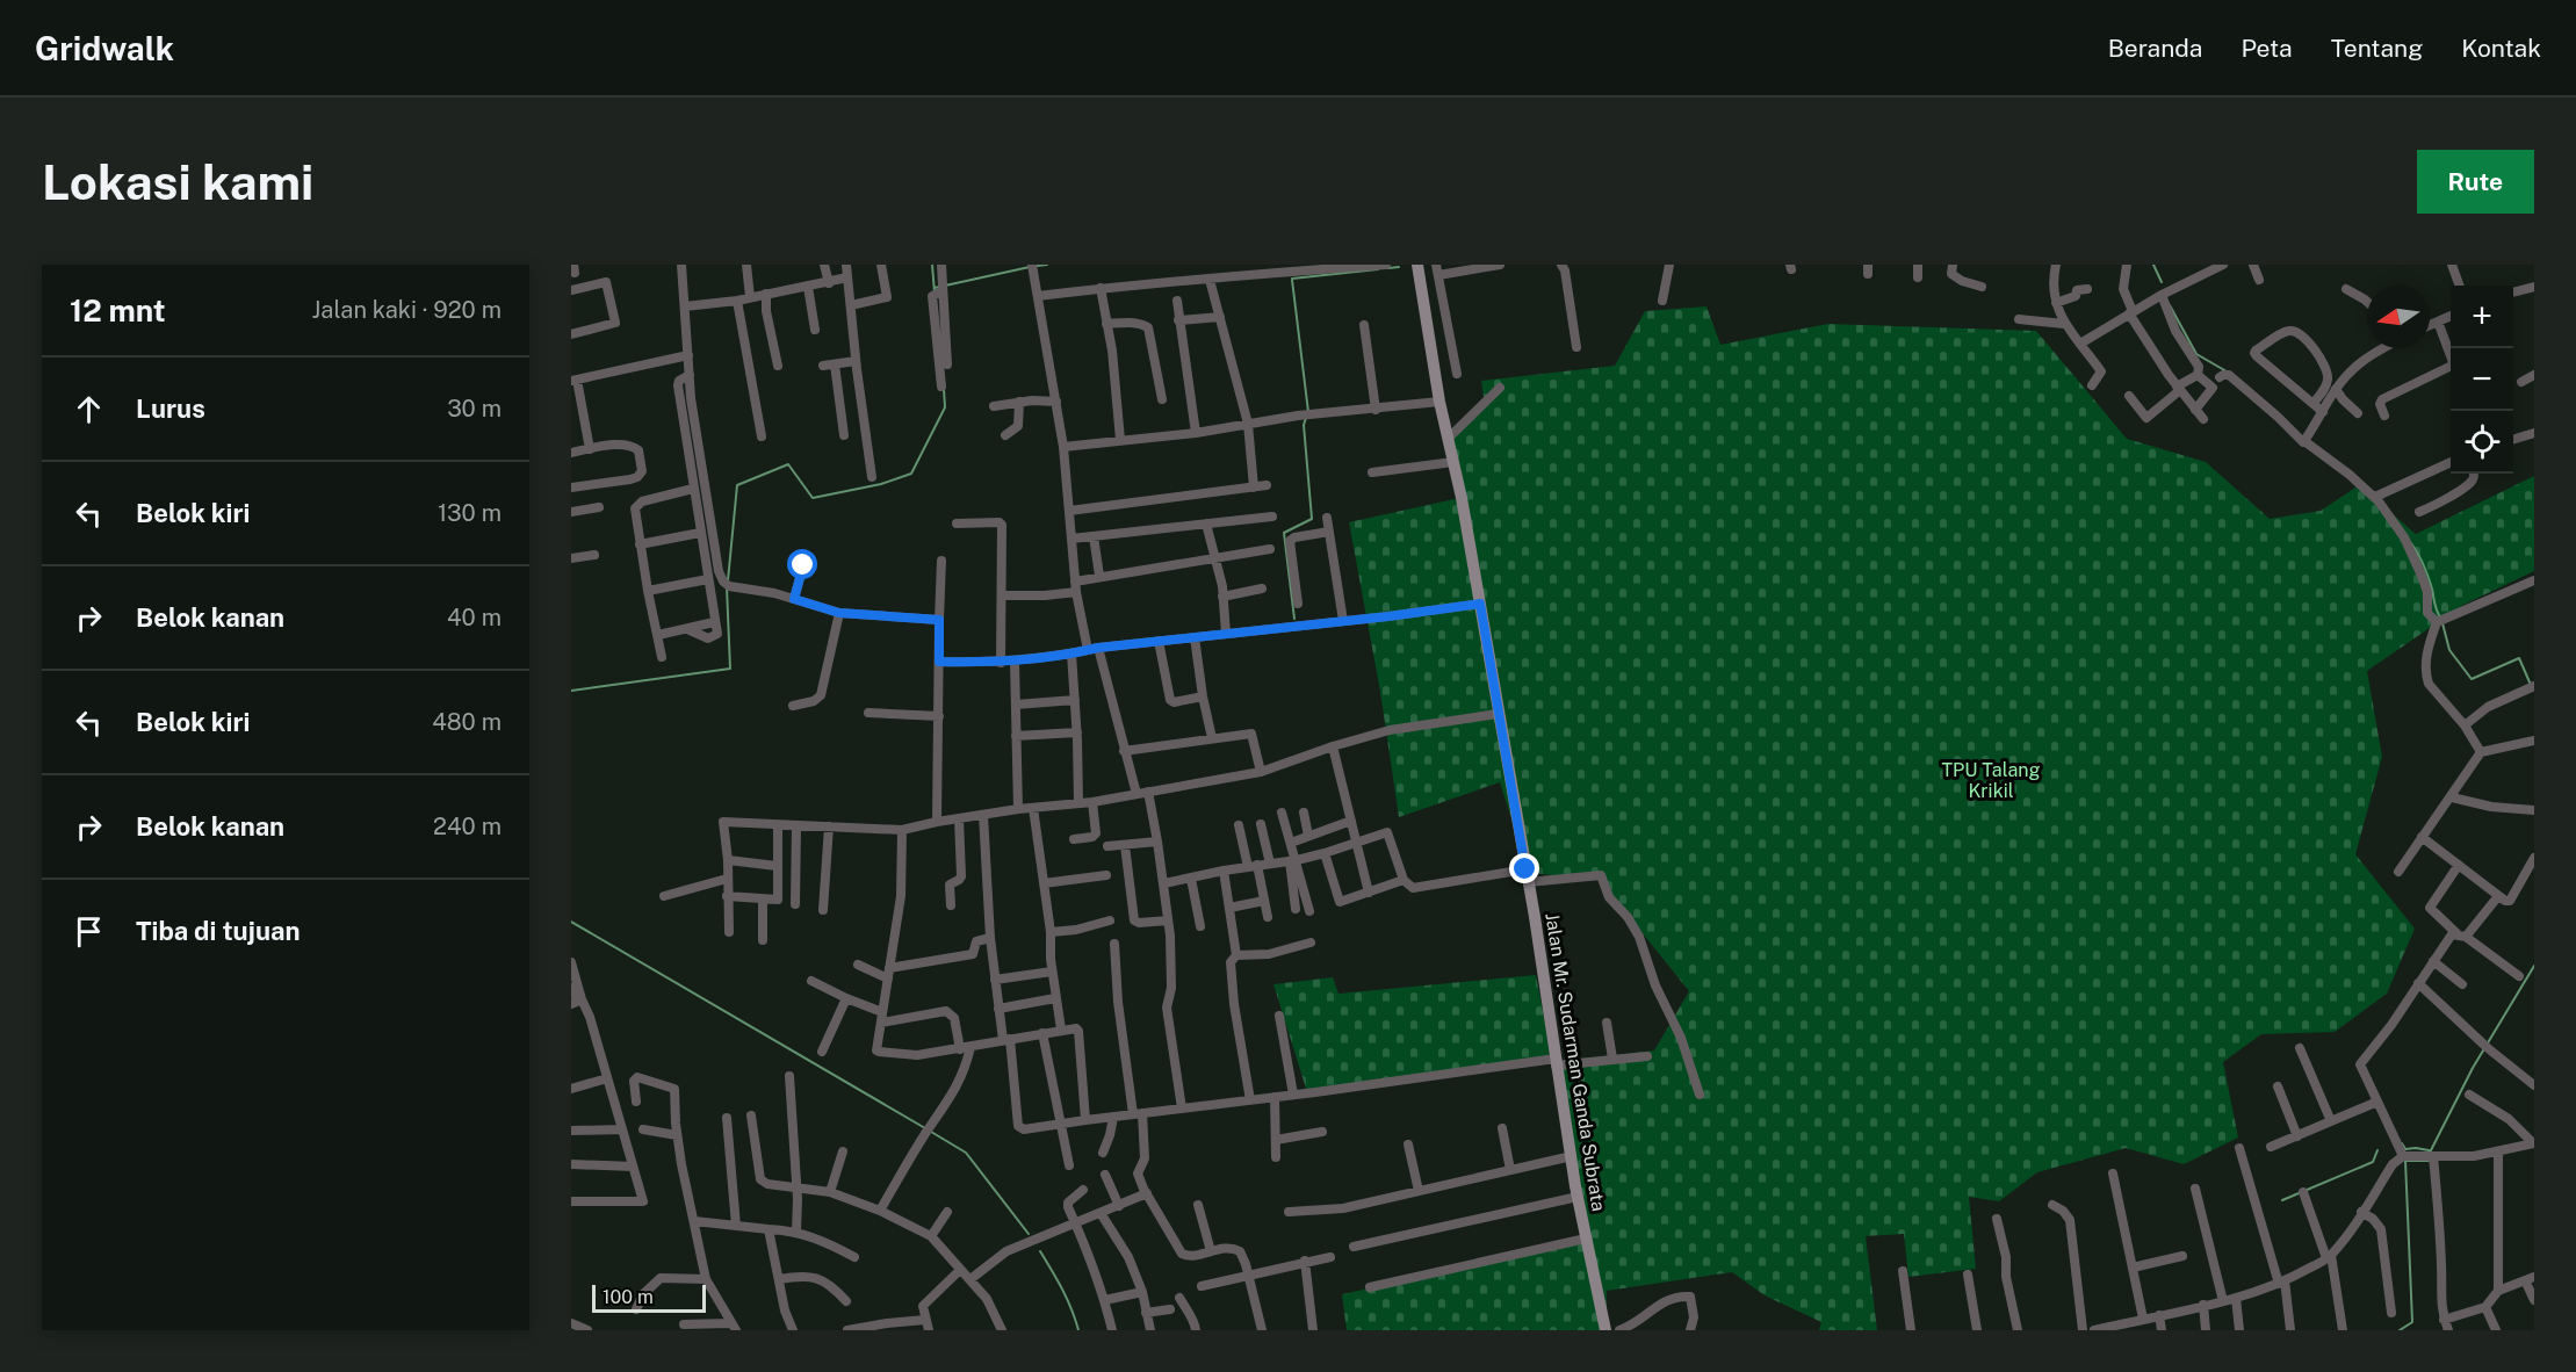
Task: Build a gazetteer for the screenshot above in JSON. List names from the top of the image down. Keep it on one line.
{"streets":{"street":["Jalan Mr. Sudarman Ganda Subrata"]},"parks":["TPU Talang Krikil"],"scale_bar":"100 m","north":"left","page":{"header":"Gridwalk","nav":["Beranda","Peta","Tentang","Kontak"],"buttons":"Rute","title":"Lokasi kami","heading":["12 mnt","Jalan kaki · 920 m"],"map_buttons":["+","−"],"list":[["Lurus","30 m"],["Belok kiri","130 m"],["Belok kanan","40 m"],["Belok kiri","480 m"],["Belok kanan","240 m"],"Tiba di tujuan"],"scale":"100 m"}}
